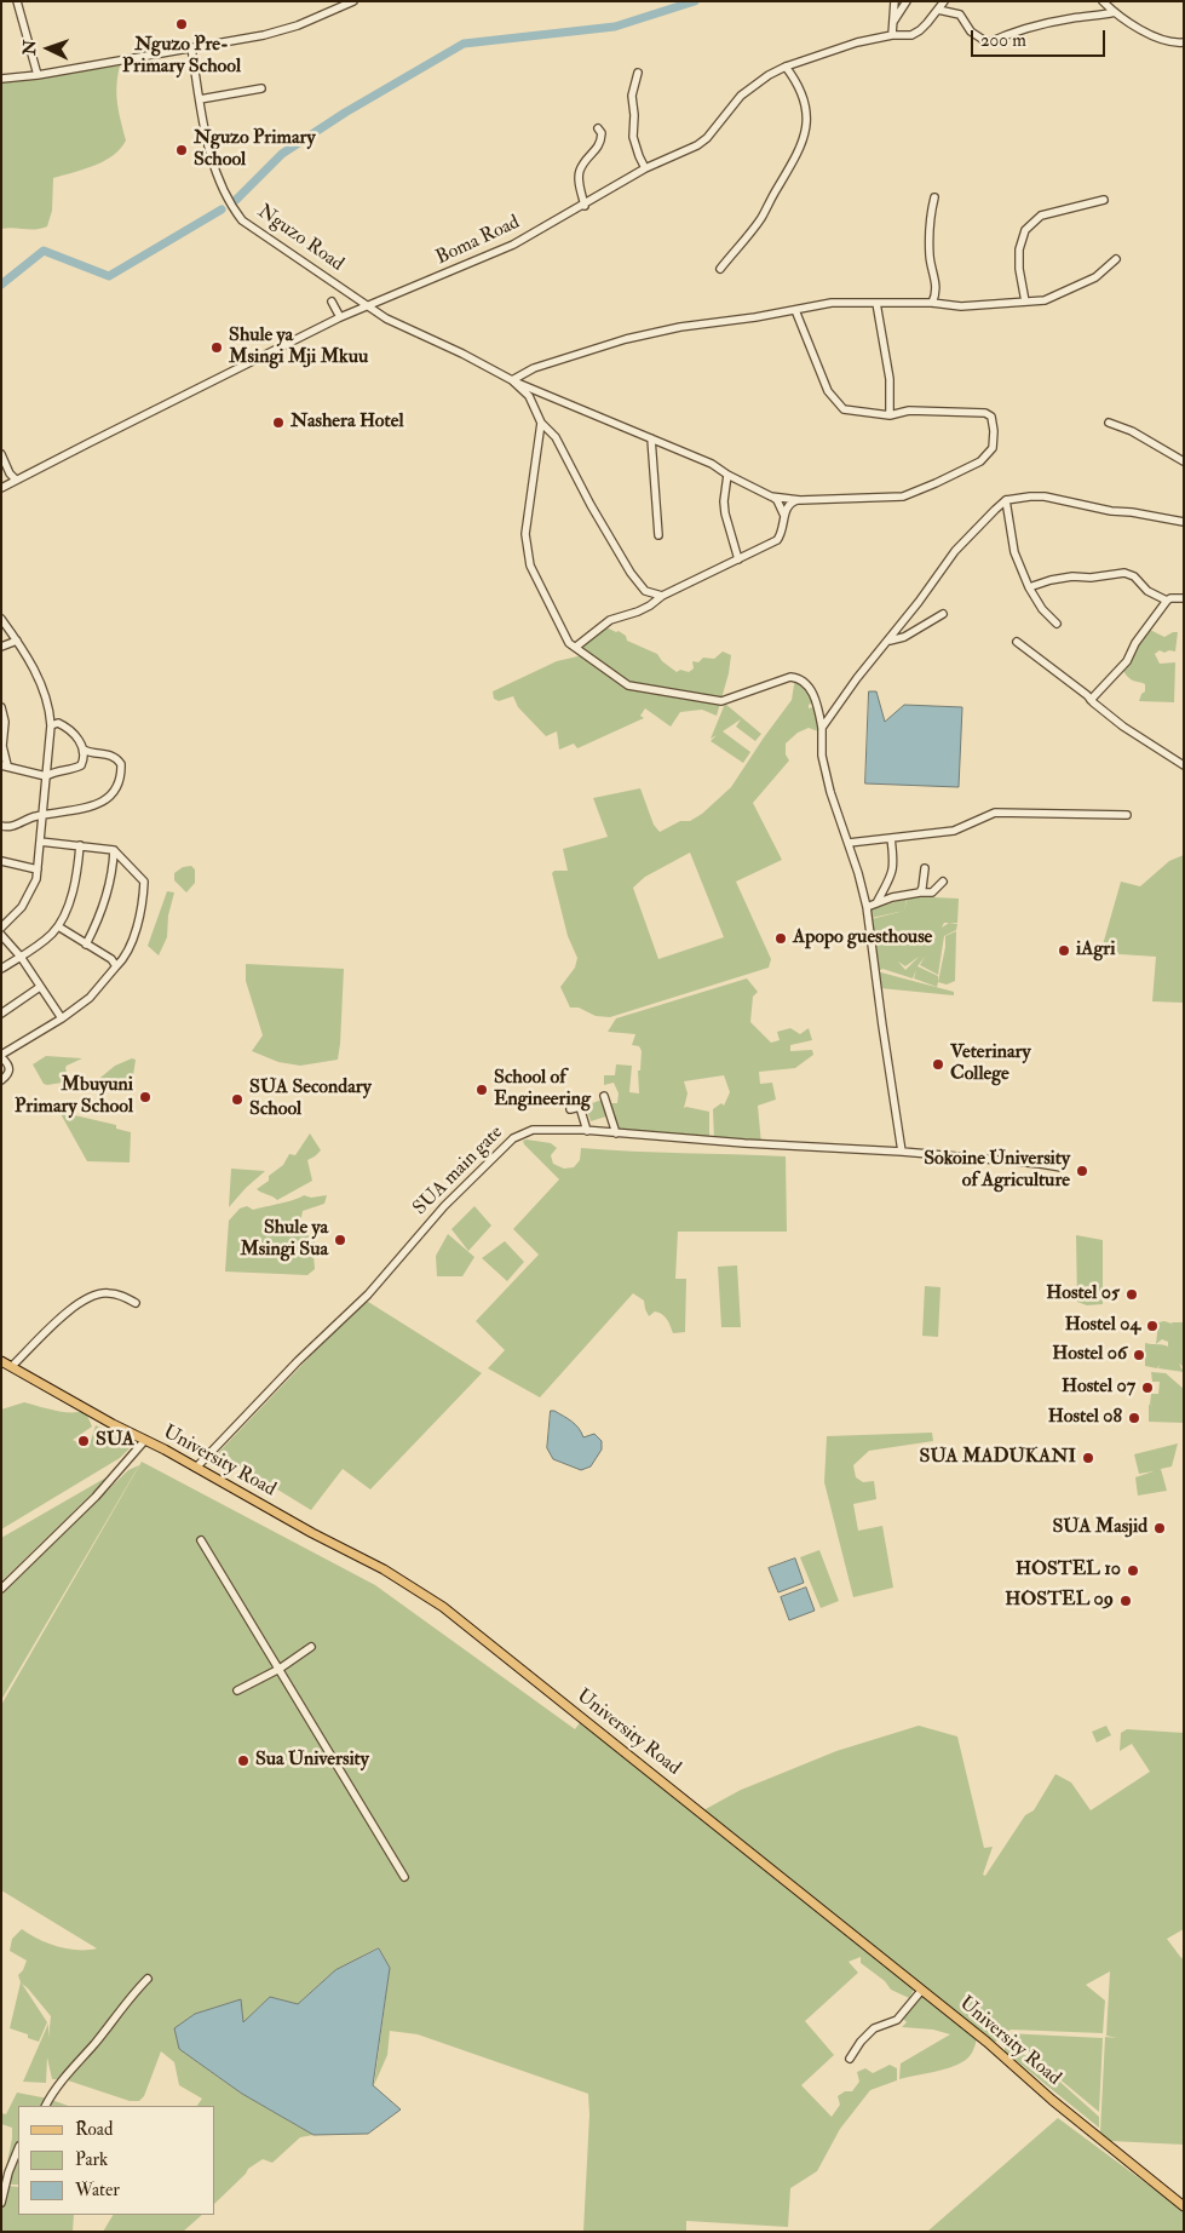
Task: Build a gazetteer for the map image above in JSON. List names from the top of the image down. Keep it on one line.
{"streets":{"main road":["University Road"],"street":["Nguzo Road","Boma Road","SUA main gate"]},"crossings":[["Nguzo Road","Boma Road"],["SUA main gate","University Road"]],"places":["Nguzo Pre- Primary School","Nguzo Primary School","Shule ya Msingi Mji Mkuu","Nashera Hotel","Apopo guesthouse","iAgri","Veterinary College","School of Engineering","Mbuyuni Primary School","SUA Secondary School","Sokoine University of Agriculture","Shule ya Msingi Sua","Hostel 05","Hostel 04","Hostel 06","Hostel 07","Hostel 08","SUA","SUA MADUKANI","SUA Masjid","HOSTEL 10","HOSTEL 09","Sua University"],"legend":["Road","Park","Water"],"scale_bar":"200 m","north":"left"}
